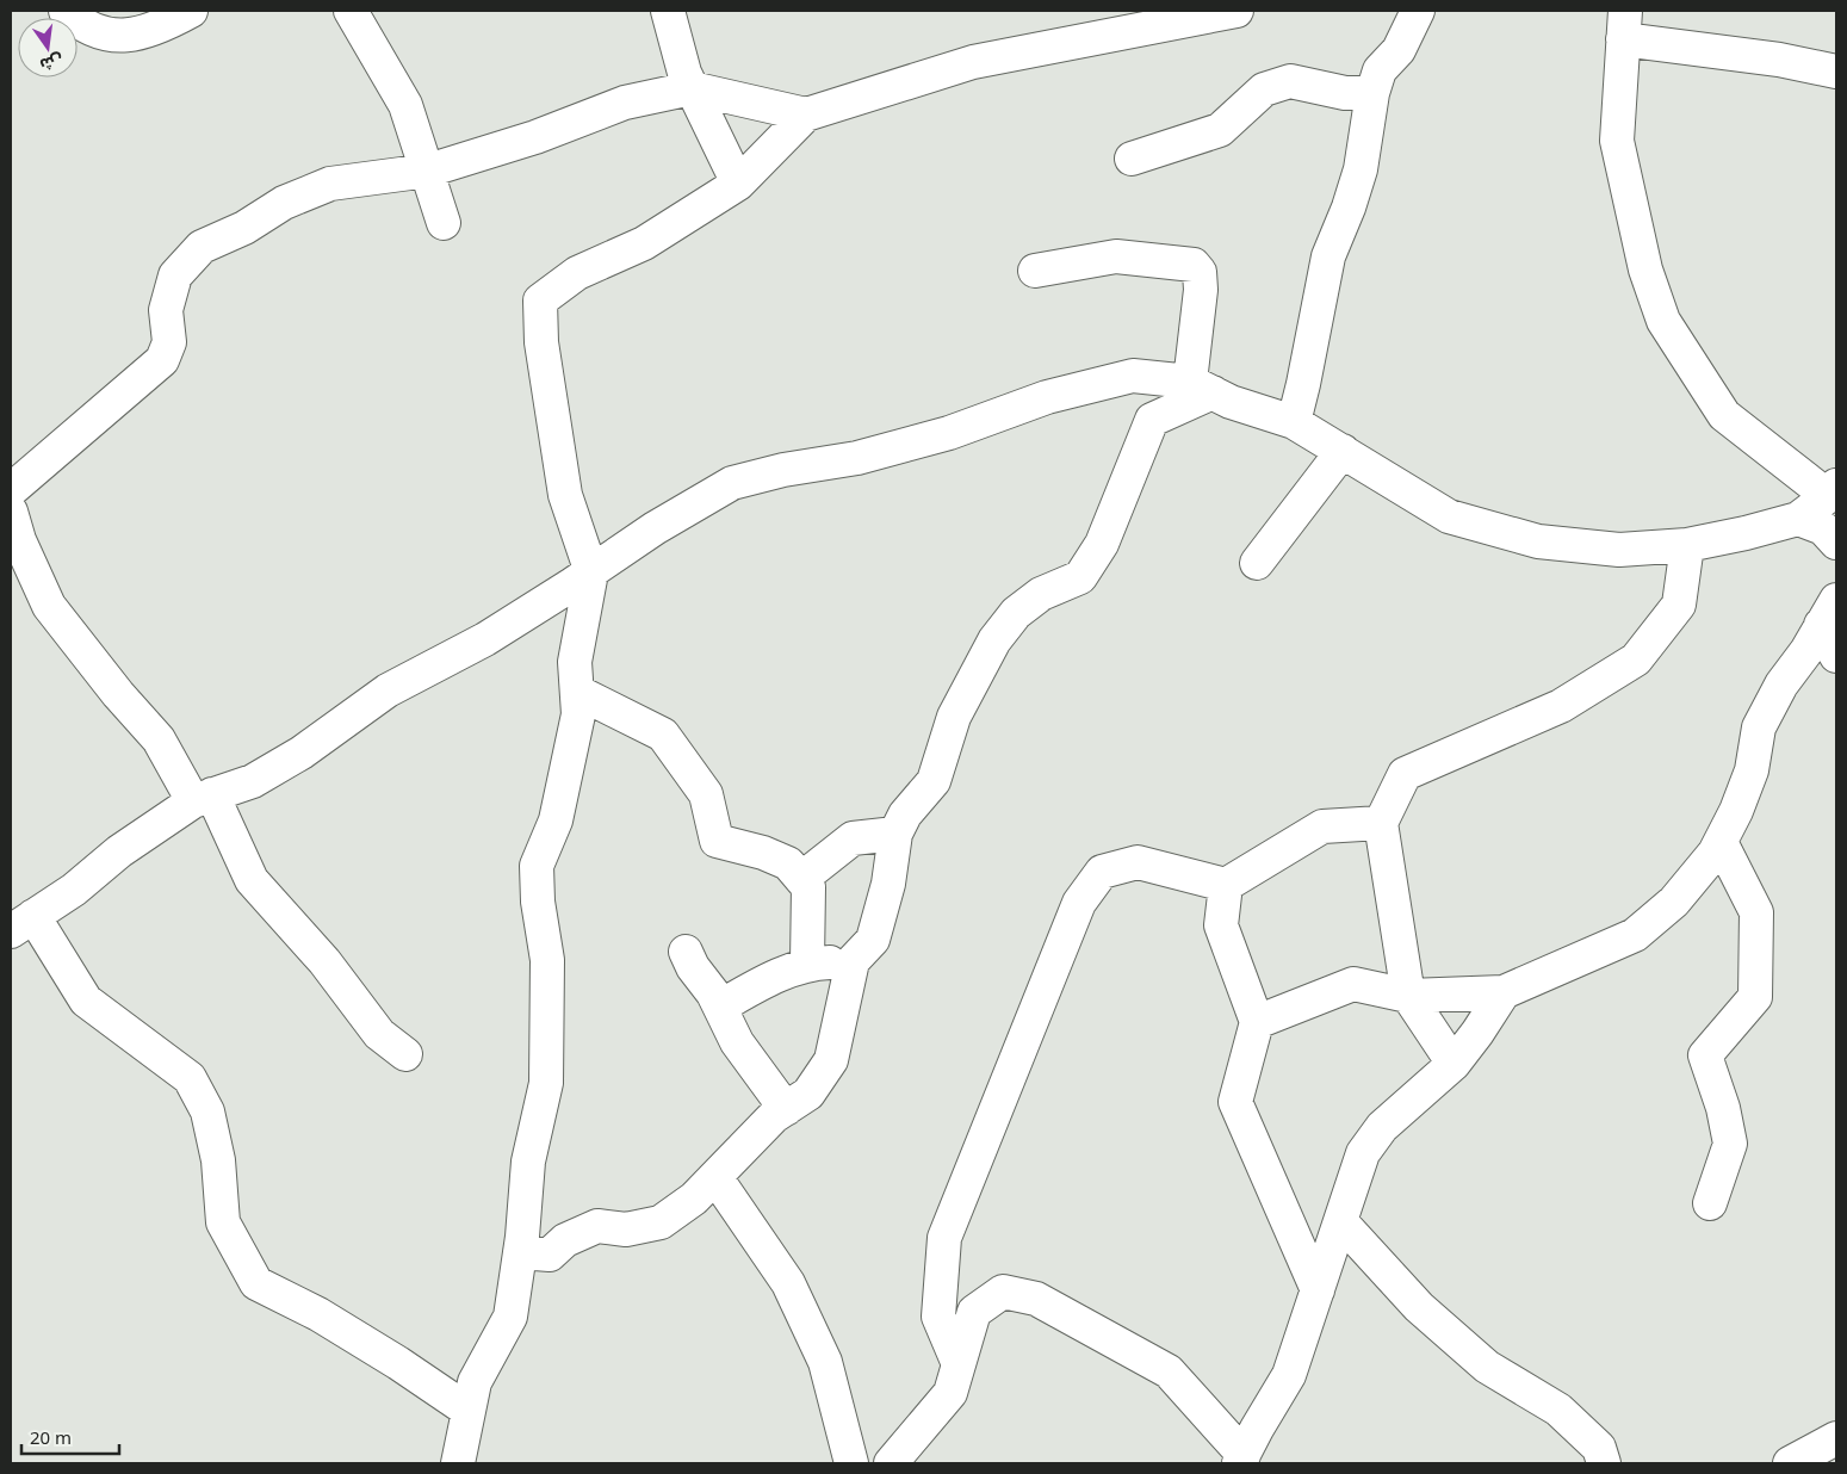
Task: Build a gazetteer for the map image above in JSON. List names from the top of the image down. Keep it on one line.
{"scale_bar":"20 m","north":"bottom"}
